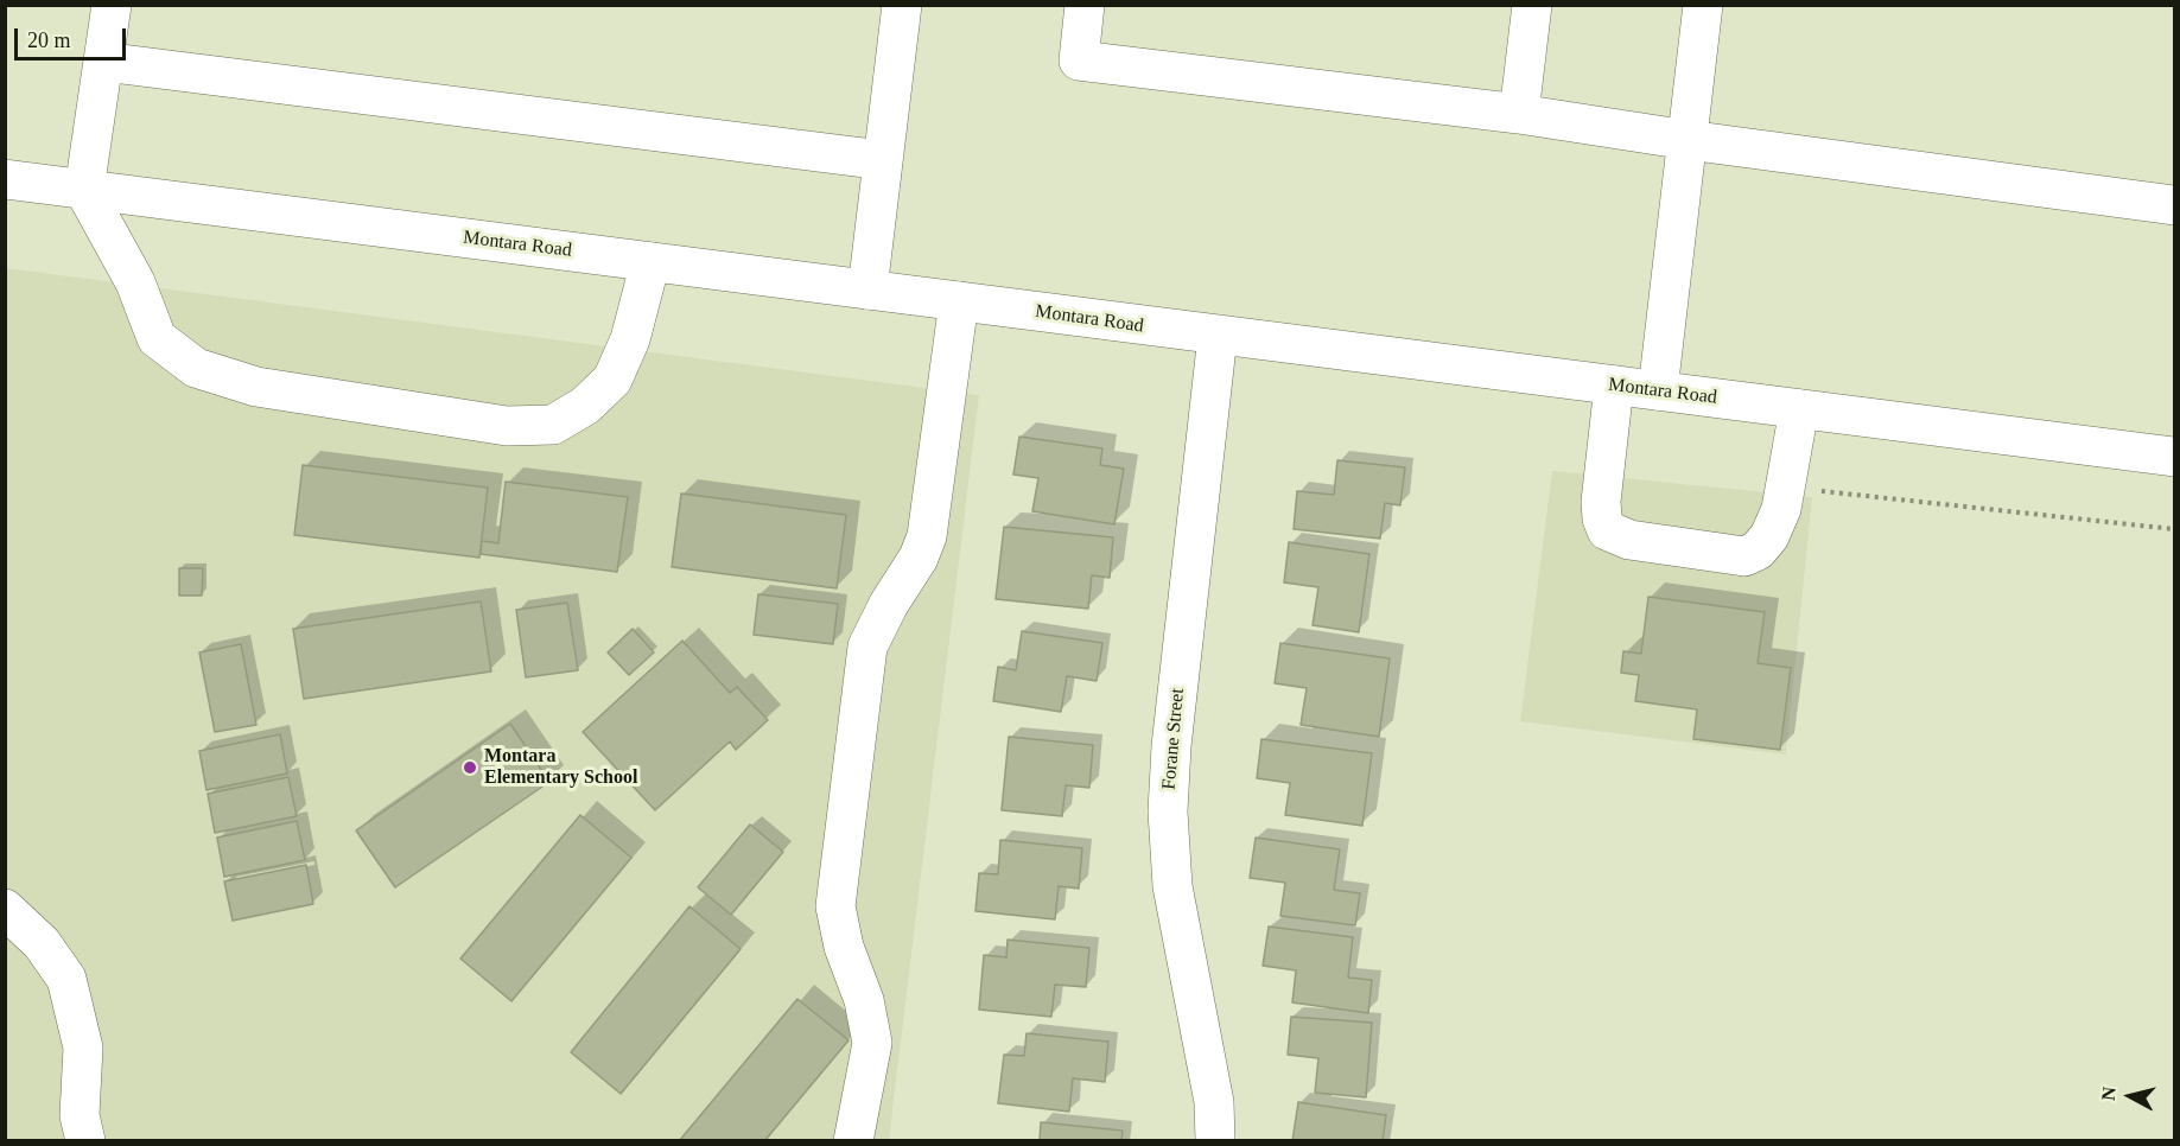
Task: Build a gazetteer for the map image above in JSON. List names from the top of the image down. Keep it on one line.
{"streets":{"street":["Montara Road","Forane Street"]},"crossings":[["Montara Road","Forane Street"]],"places":["Montara Elementary School"],"scale_bar":"20 m","north":"left"}
